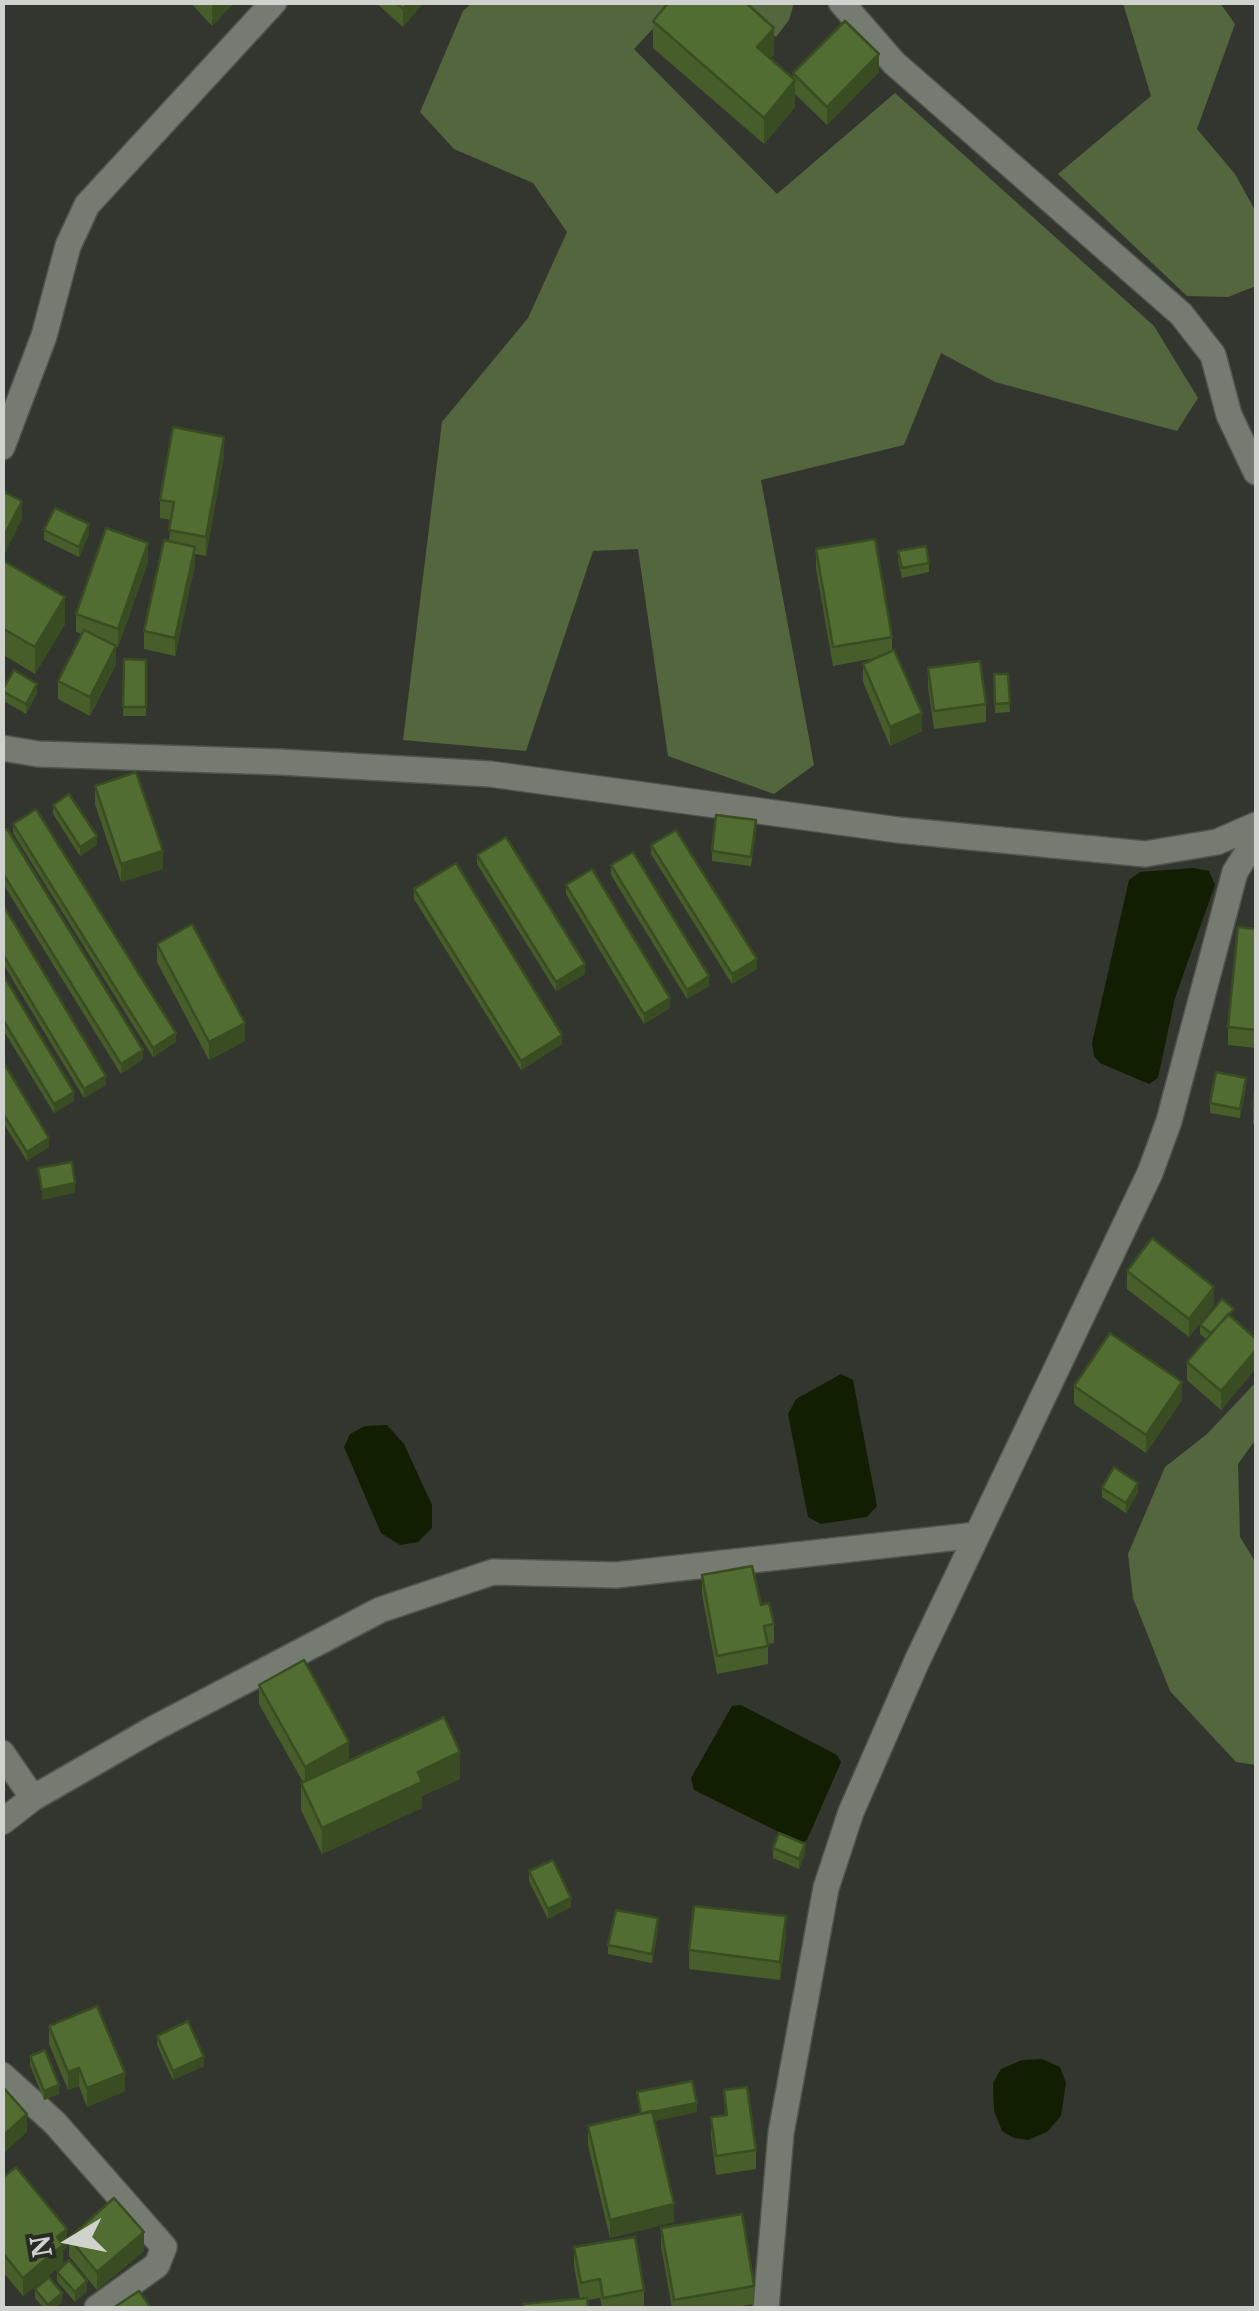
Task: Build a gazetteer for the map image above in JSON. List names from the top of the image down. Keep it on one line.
{"north":"left"}
